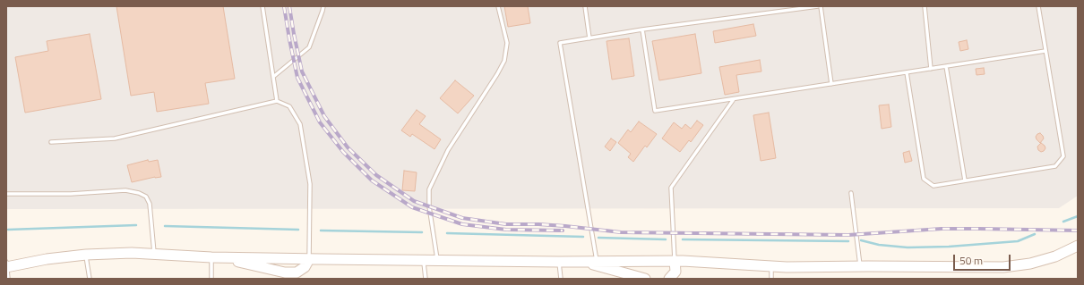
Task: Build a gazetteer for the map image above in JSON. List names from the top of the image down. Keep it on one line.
{"scale_bar":"50 m"}
